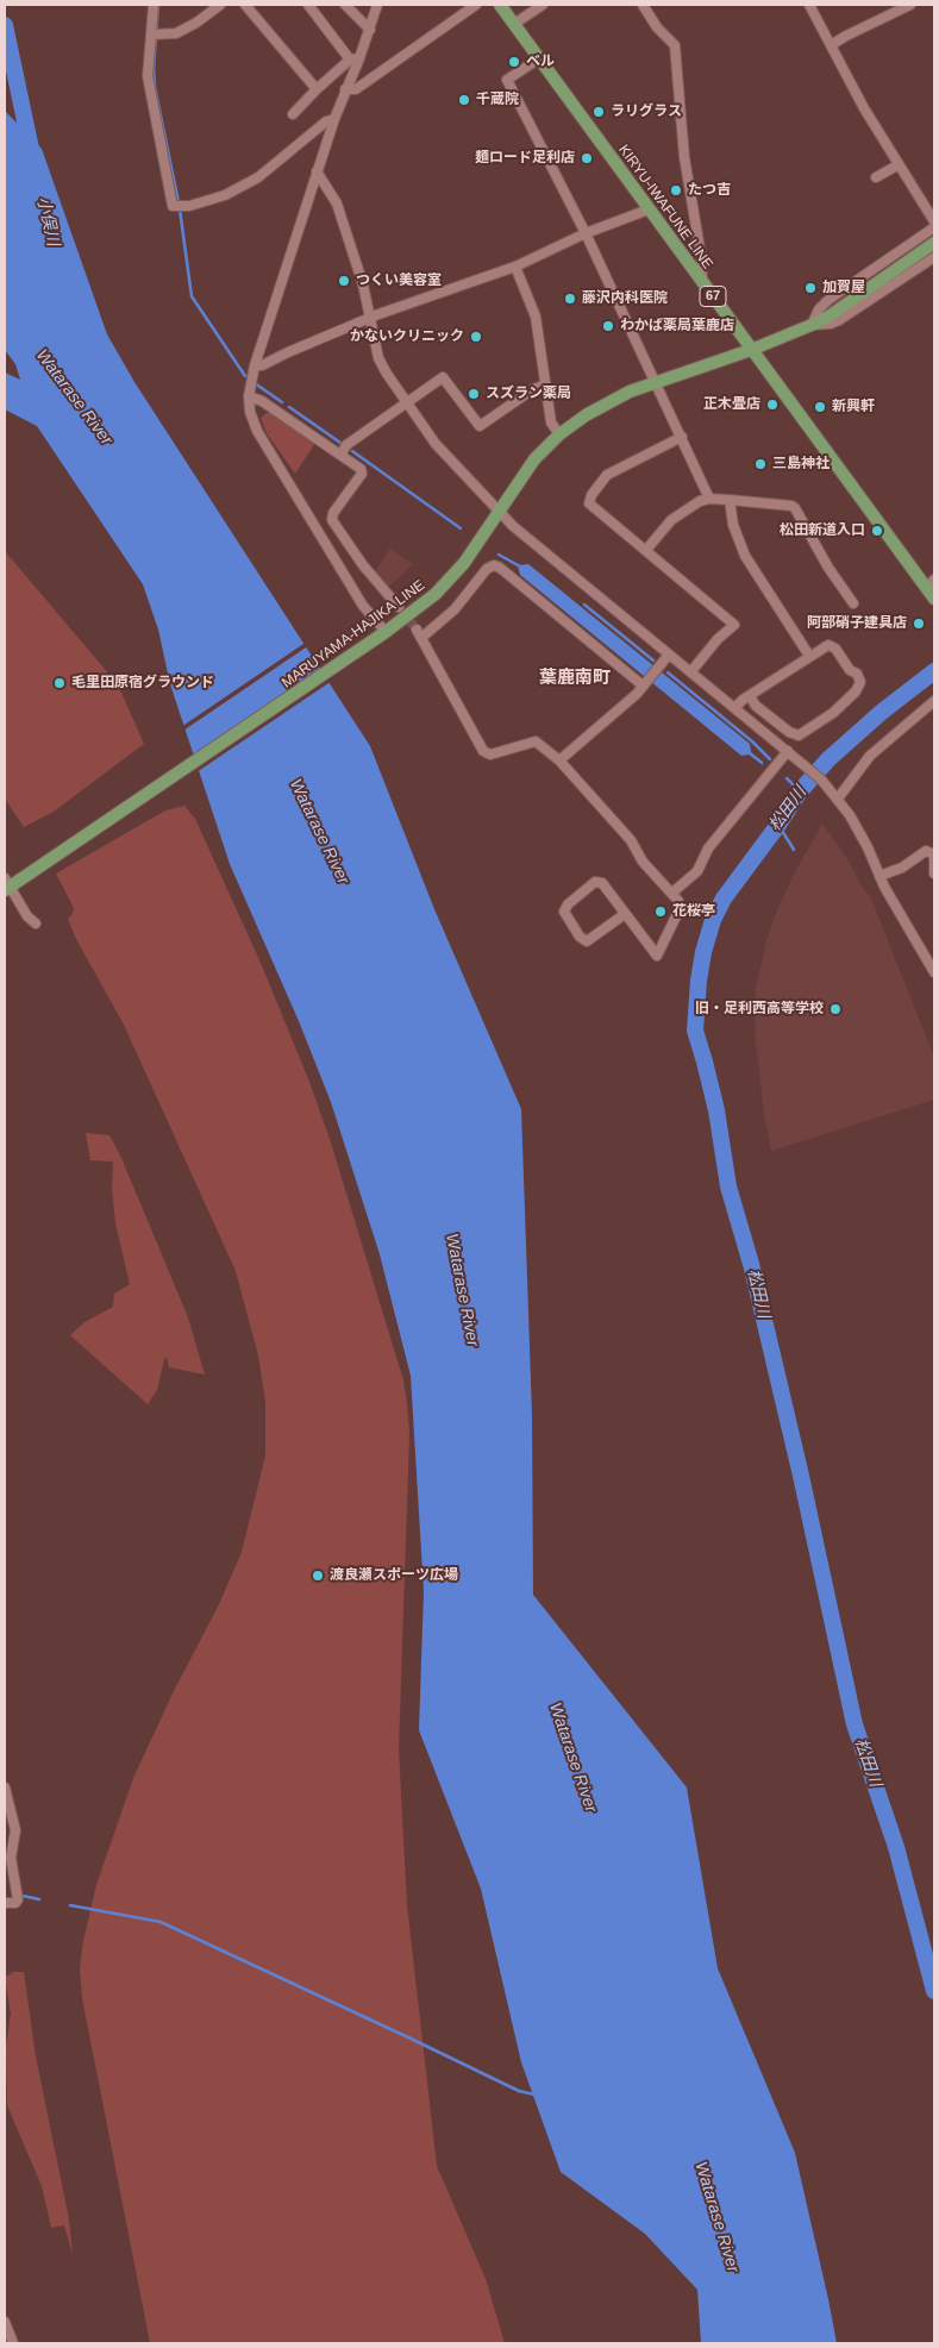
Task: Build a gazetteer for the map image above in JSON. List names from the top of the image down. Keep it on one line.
{"streets":{"main road":["KIRYU-IWAFUNE LINE","67","MARUYAMA-HAJIKA LINE"]},"crossings":[["KIRYU-IWAFUNE LINE","MARUYAMA-HAJIKA LINE"]],"districts":["葉鹿南町"],"water":["小俣川","Watarase River","松田川"],"places":["ベル","千蔵院","ラリグラス","麺ロード足利店","たつ吉","つくい美容室","加賀屋","藤沢内科医院","わかば薬局葉鹿店","かないクリニック","スズラン薬局","正木畳店","新興軒","三島神社","松田新道入口","阿部硝子建具店","毛里田原宿グラウンド","花桜亭","旧・足利西高等学校","渡良瀬スポーツ広場"]}
